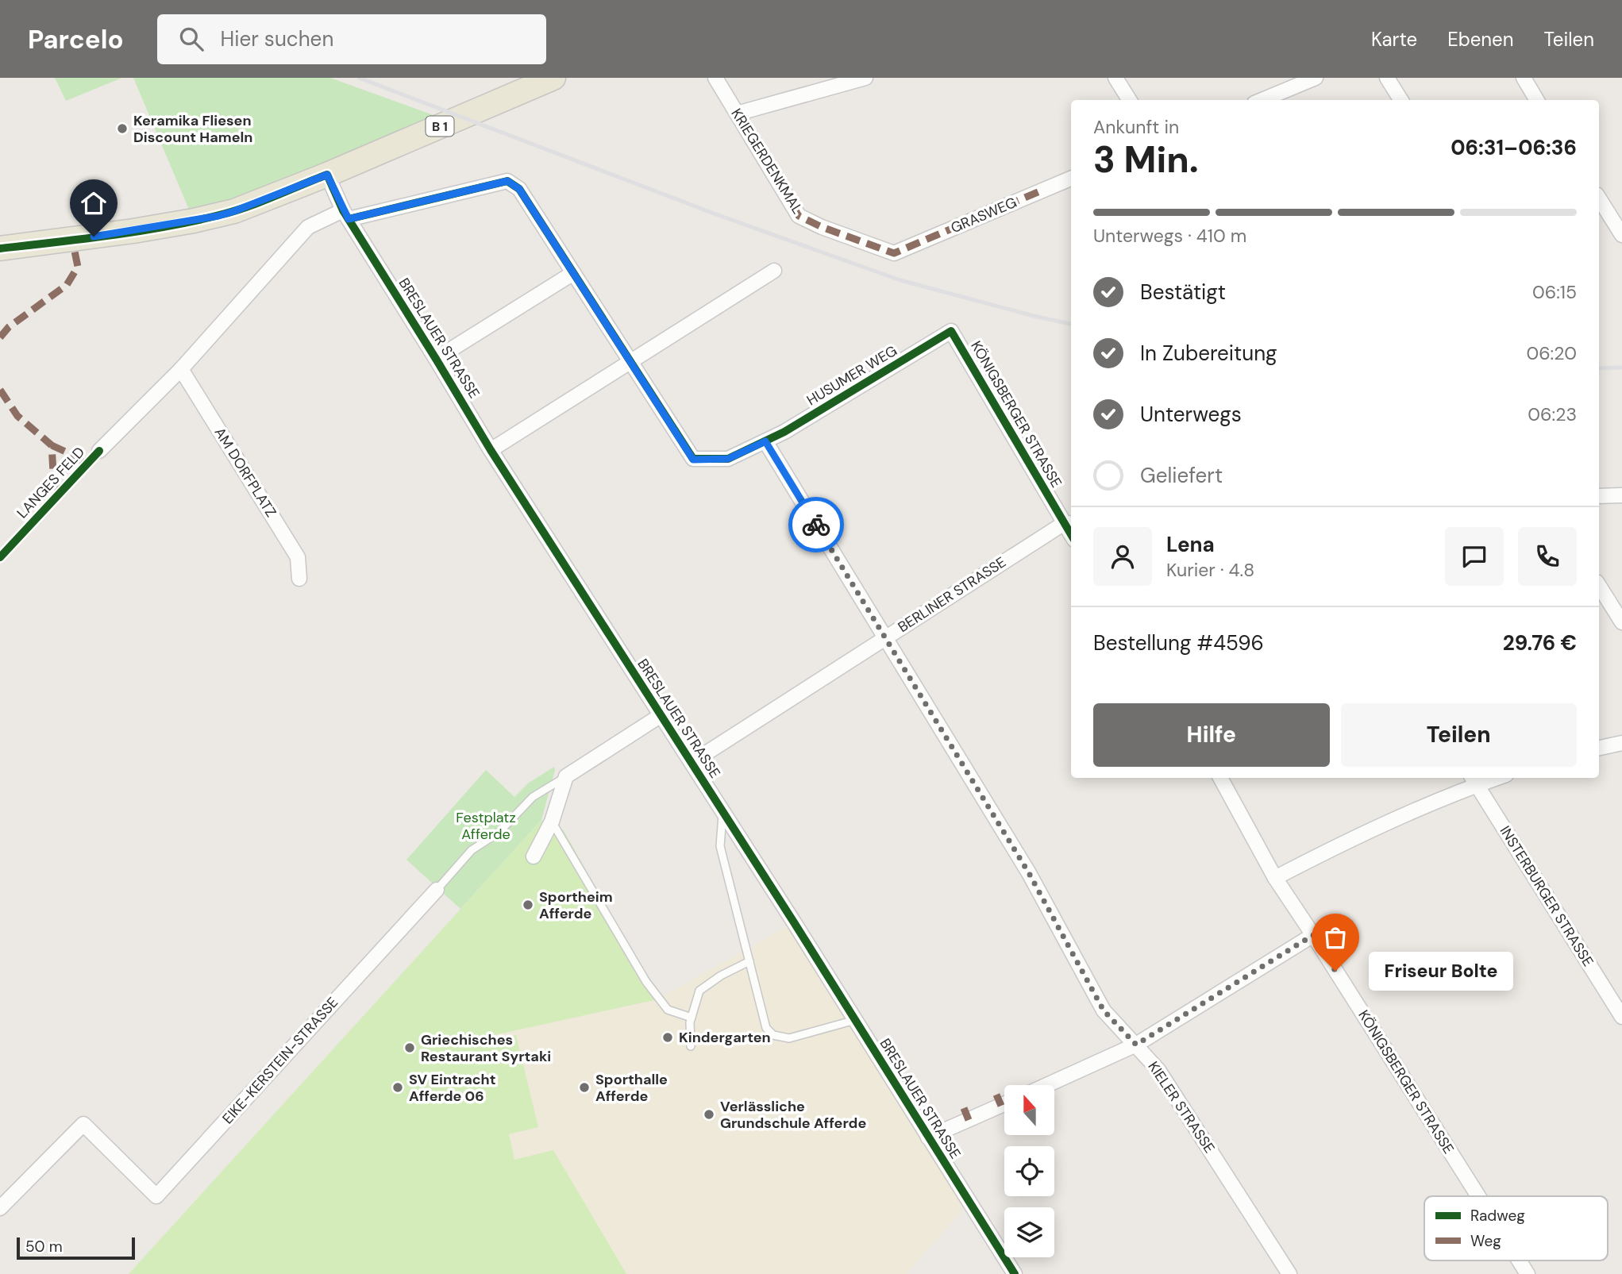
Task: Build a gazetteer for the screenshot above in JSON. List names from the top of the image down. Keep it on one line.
{"streets":{"main road":["B 1"],"street":["KRIEGERDENKMAL","GRASWEG","BRESLAUER STRASSE","HUSUMER WEG","KÖNIGSBERGER STRASSE","AM DORFPLATZ","LANGES FELD","BERLINER STRASSE","INSTERBURGER STRASSE","EIKE-KERSTEIN-STRASSE","KIELER STRASSE"]},"crossings":[["B 1","BRESLAUER STRASSE"],["KRIEGERDENKMAL","GRASWEG"],["BRESLAUER STRASSE","LANGES FELD"],["BRESLAUER STRASSE","BERLINER STRASSE"],["HUSUMER WEG","KÖNIGSBERGER STRASSE"],["HUSUMER WEG","KIELER STRASSE"],["KÖNIGSBERGER STRASSE","BERLINER STRASSE"],["AM DORFPLATZ","LANGES FELD"],["BERLINER STRASSE","KIELER STRASSE"]],"parks":["Festplatz Afferde"],"places":["Keramika Fliesen Discount Hameln","Sportheim Afferde","Friseur Bolte","Kindergarten","Griechisches Restaurant Syrtaki","SV Eintracht Afferde 06","Sporthalle Afferde","Verlässliche Grundschule Afferde"],"legend":["Radweg","Weg"],"scale_bar":"50 m","north":"top","page":{"header":"Parcelo","search":"Hier suchen","nav":["Karte","Ebenen","Teilen"],"heading":["3 Min.","Ankunft in","06:31–06:36"],"panel":["Lena","Kurier · 4.8","Bestellung #4596","29.76 €"],"bar":"Unterwegs · 410 m","list":[["Bestätigt","06:15"],["In Zubereitung","06:20"],["Unterwegs","06:23"],"Geliefert"],"buttons":["Hilfe","Teilen"],"bubble":"Friseur Bolte","scale":"50 m"}}
